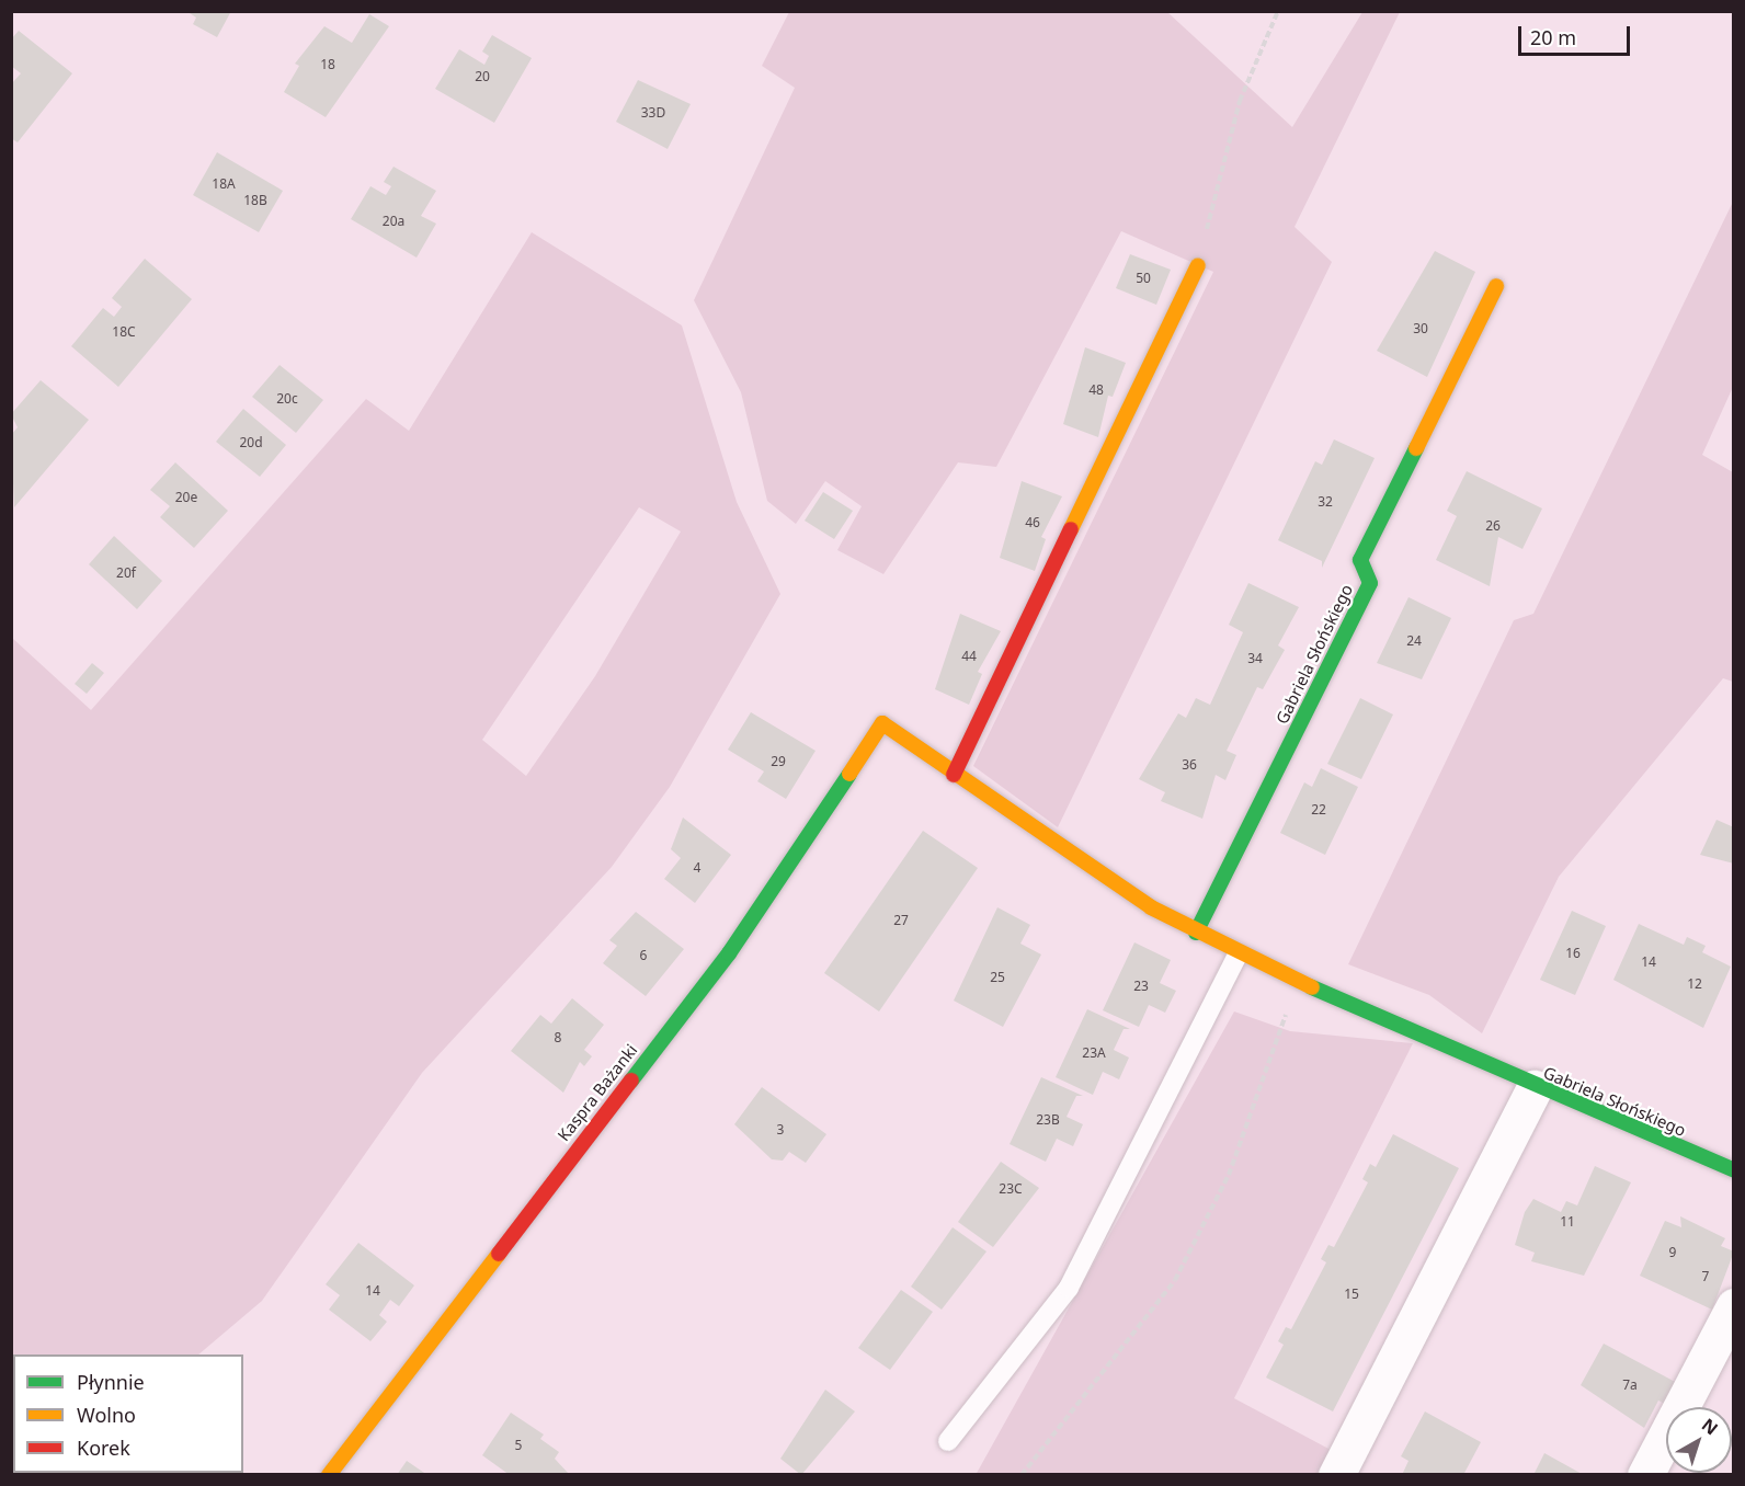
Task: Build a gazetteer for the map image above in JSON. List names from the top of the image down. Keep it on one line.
{"streets":{"street":["Gabriela Słońskiego","Kaspra Bażanki"]},"crossings":[["Gabriela Słońskiego","Kaspra Bażanki"]],"house_numbers":["18","20","33D","18A","18B","20a","50","30","18C","48","20c","20d","20e","32","46","26","20f","24","44","34","29","36","22","4","27","16","6","14","25","12","23","8","23A","23B","3","23C","11","9","7","14","15","7a","5"],"legend":["Płynnie","Wolno","Korek"],"scale_bar":"20 m","north":"top right"}
